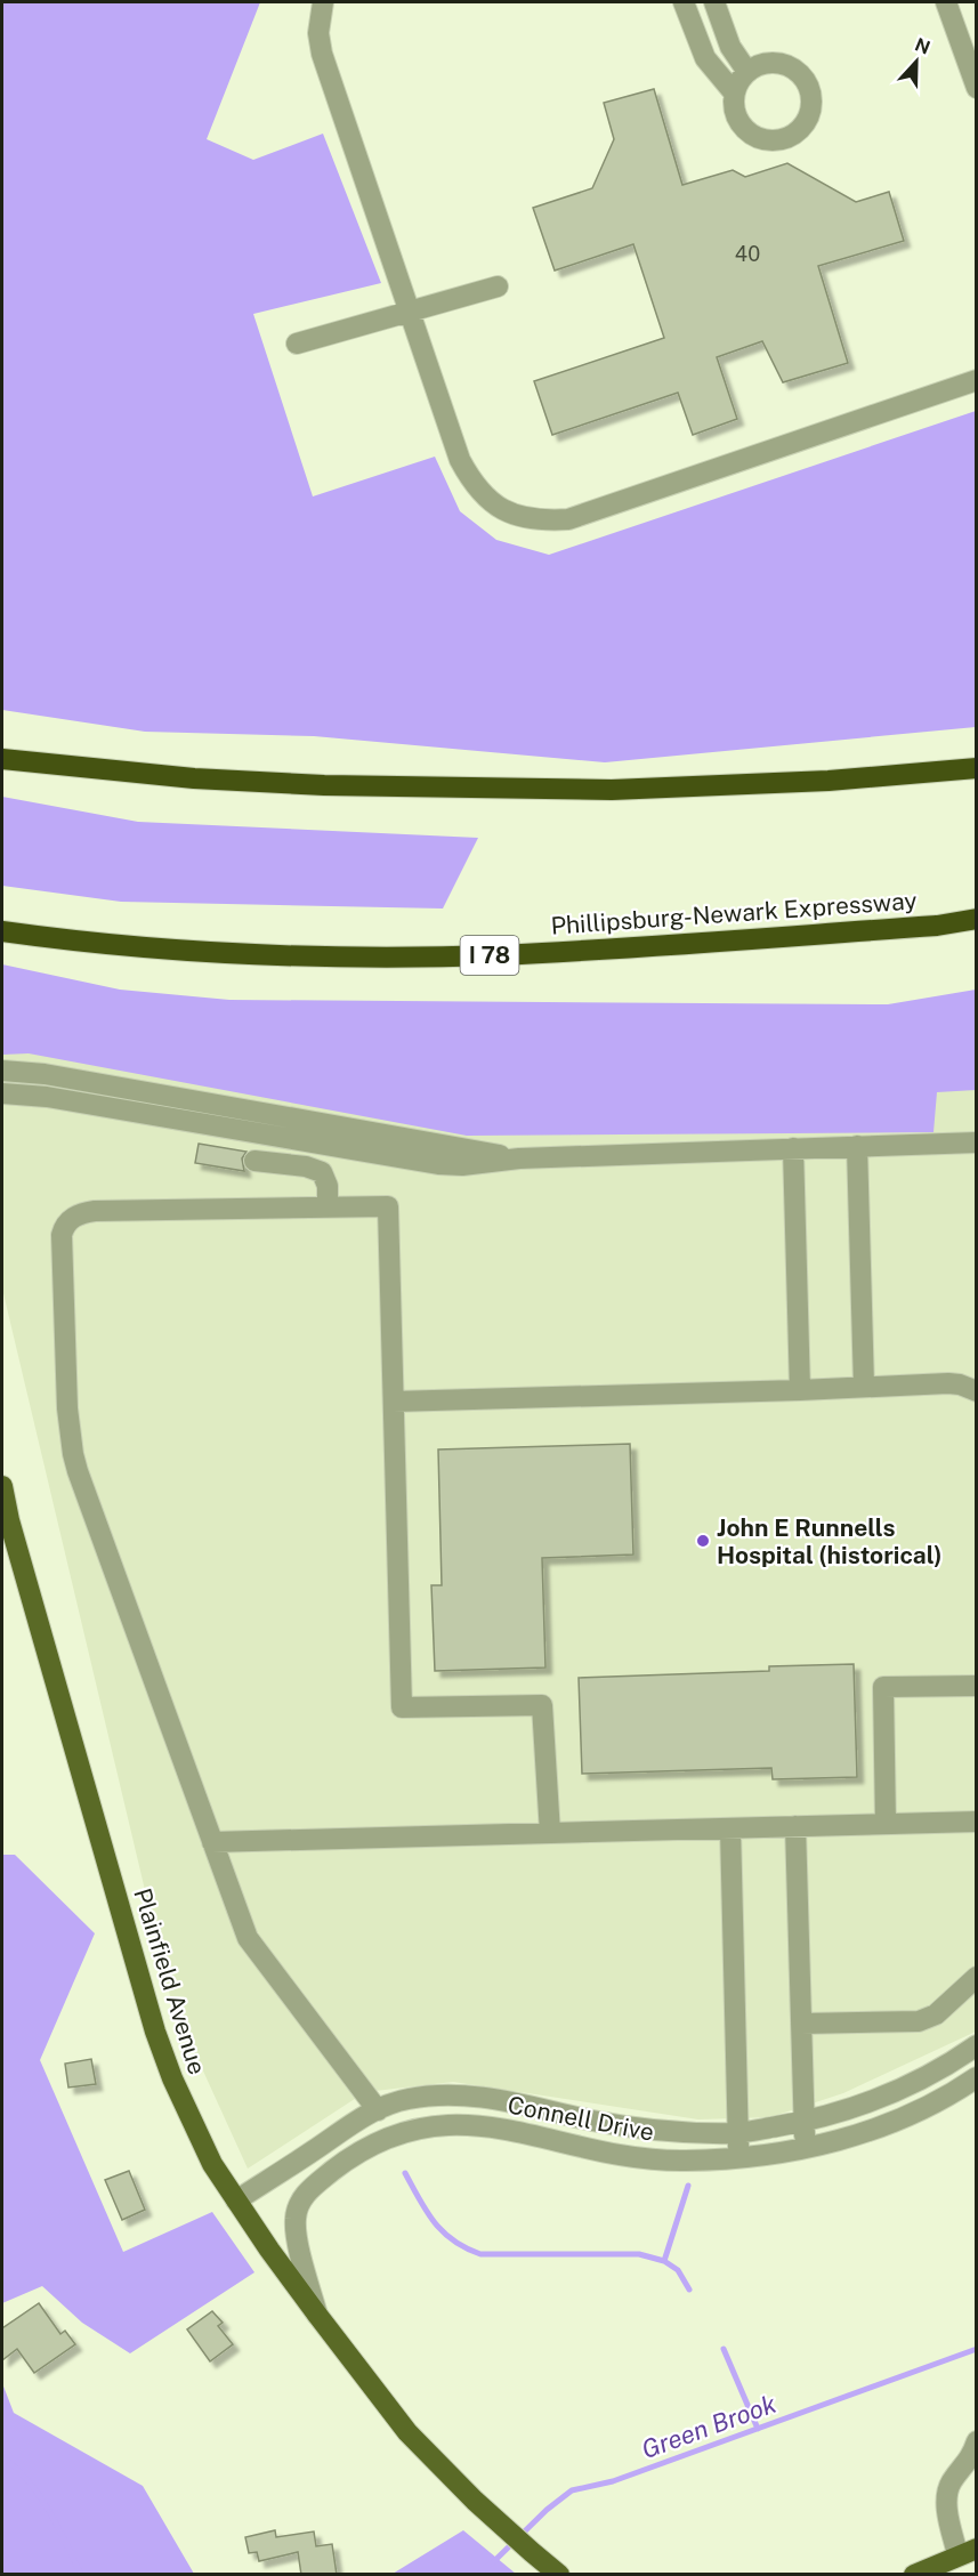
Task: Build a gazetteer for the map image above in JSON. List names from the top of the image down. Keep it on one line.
{"streets":{"highway":["Phillipsburg-Newark Expressway","I 78"],"main road":["Plainfield Avenue"],"street":["Connell Drive"]},"crossings":[["Plainfield Avenue","Connell Drive"]],"water":["Green Brook"],"places":["John E Runnells Hospital (historical)"],"house_numbers":["40"],"north":"top"}
